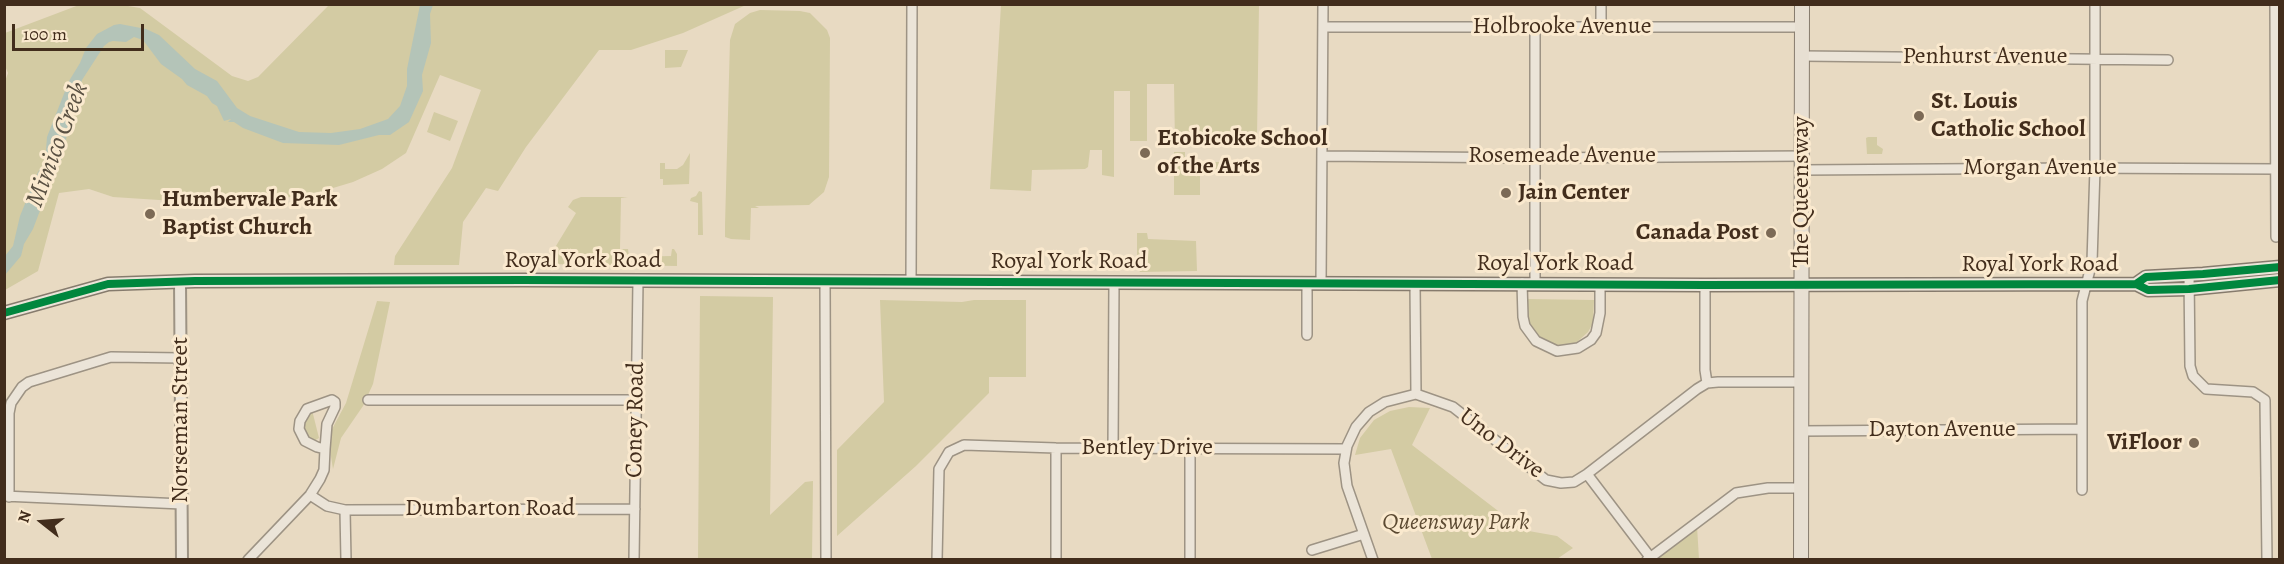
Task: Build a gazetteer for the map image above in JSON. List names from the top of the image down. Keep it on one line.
{"streets":{"main road":["The Queensway","Royal York Road"],"street":["Holbrooke Avenue","Penhurst Avenue","Rosemeade Avenue","Morgan Avenue","Norseman Street","Coney Road","Dayton Avenue","Uno Drive","Bentley Drive","Dumbarton Road"]},"crossings":[["Holbrooke Avenue","The Queensway"],["Penhurst Avenue","The Queensway"],["Rosemeade Avenue","Morgan Avenue"],["Rosemeade Avenue","The Queensway"],["Morgan Avenue","The Queensway"],["The Queensway","Royal York Road"],["The Queensway","Dayton Avenue"],["The Queensway","Uno Drive"],["Royal York Road","Norseman Street"],["Royal York Road","Coney Road"],["Coney Road","Dumbarton Road"]],"water":["Mimico Creek"],"parks":["Queensway Park"],"places":["St. Louis Catholic School","Etobicoke School of the Arts","Jain Center","Humbervale Park Baptist Church","Canada Post","ViFloor"],"scale_bar":"100 m","north":"left"}
